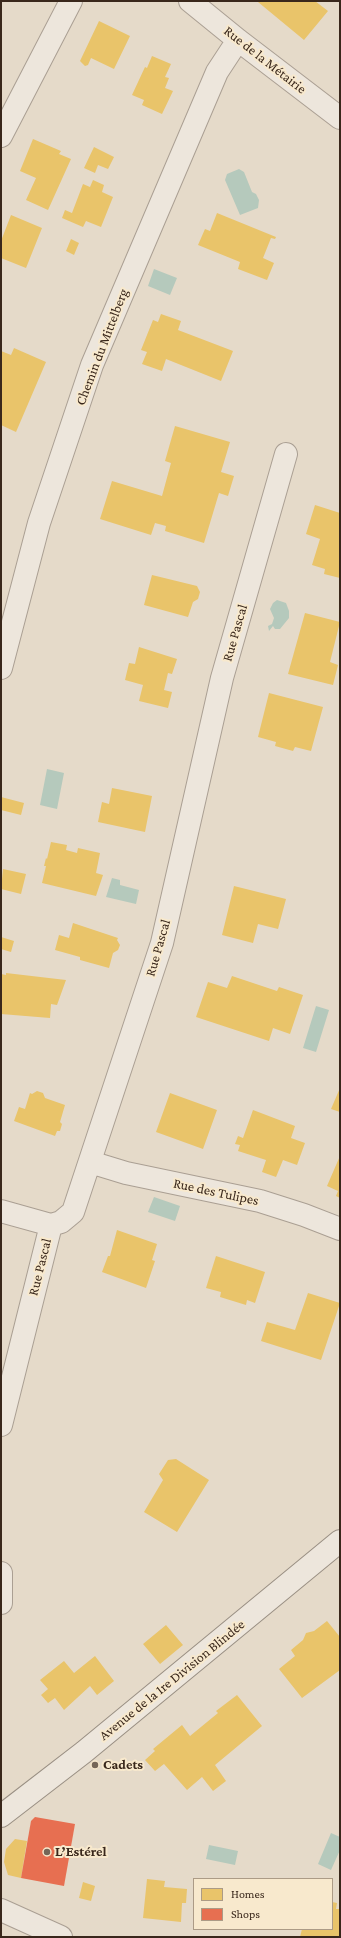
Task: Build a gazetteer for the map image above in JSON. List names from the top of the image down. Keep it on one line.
{"streets":{"street":["Rue de la Métairie","Chemin du Mittelberg","Rue Pascal","Rue des Tulipes","Avenue de la 1re Division Blindée"]},"crossings":[["Rue de la Métairie","Chemin du Mittelberg"],["Rue Pascal","Rue des Tulipes"]],"places":["Cadets","L’Estérel"],"legend":["Homes","Shops"]}
